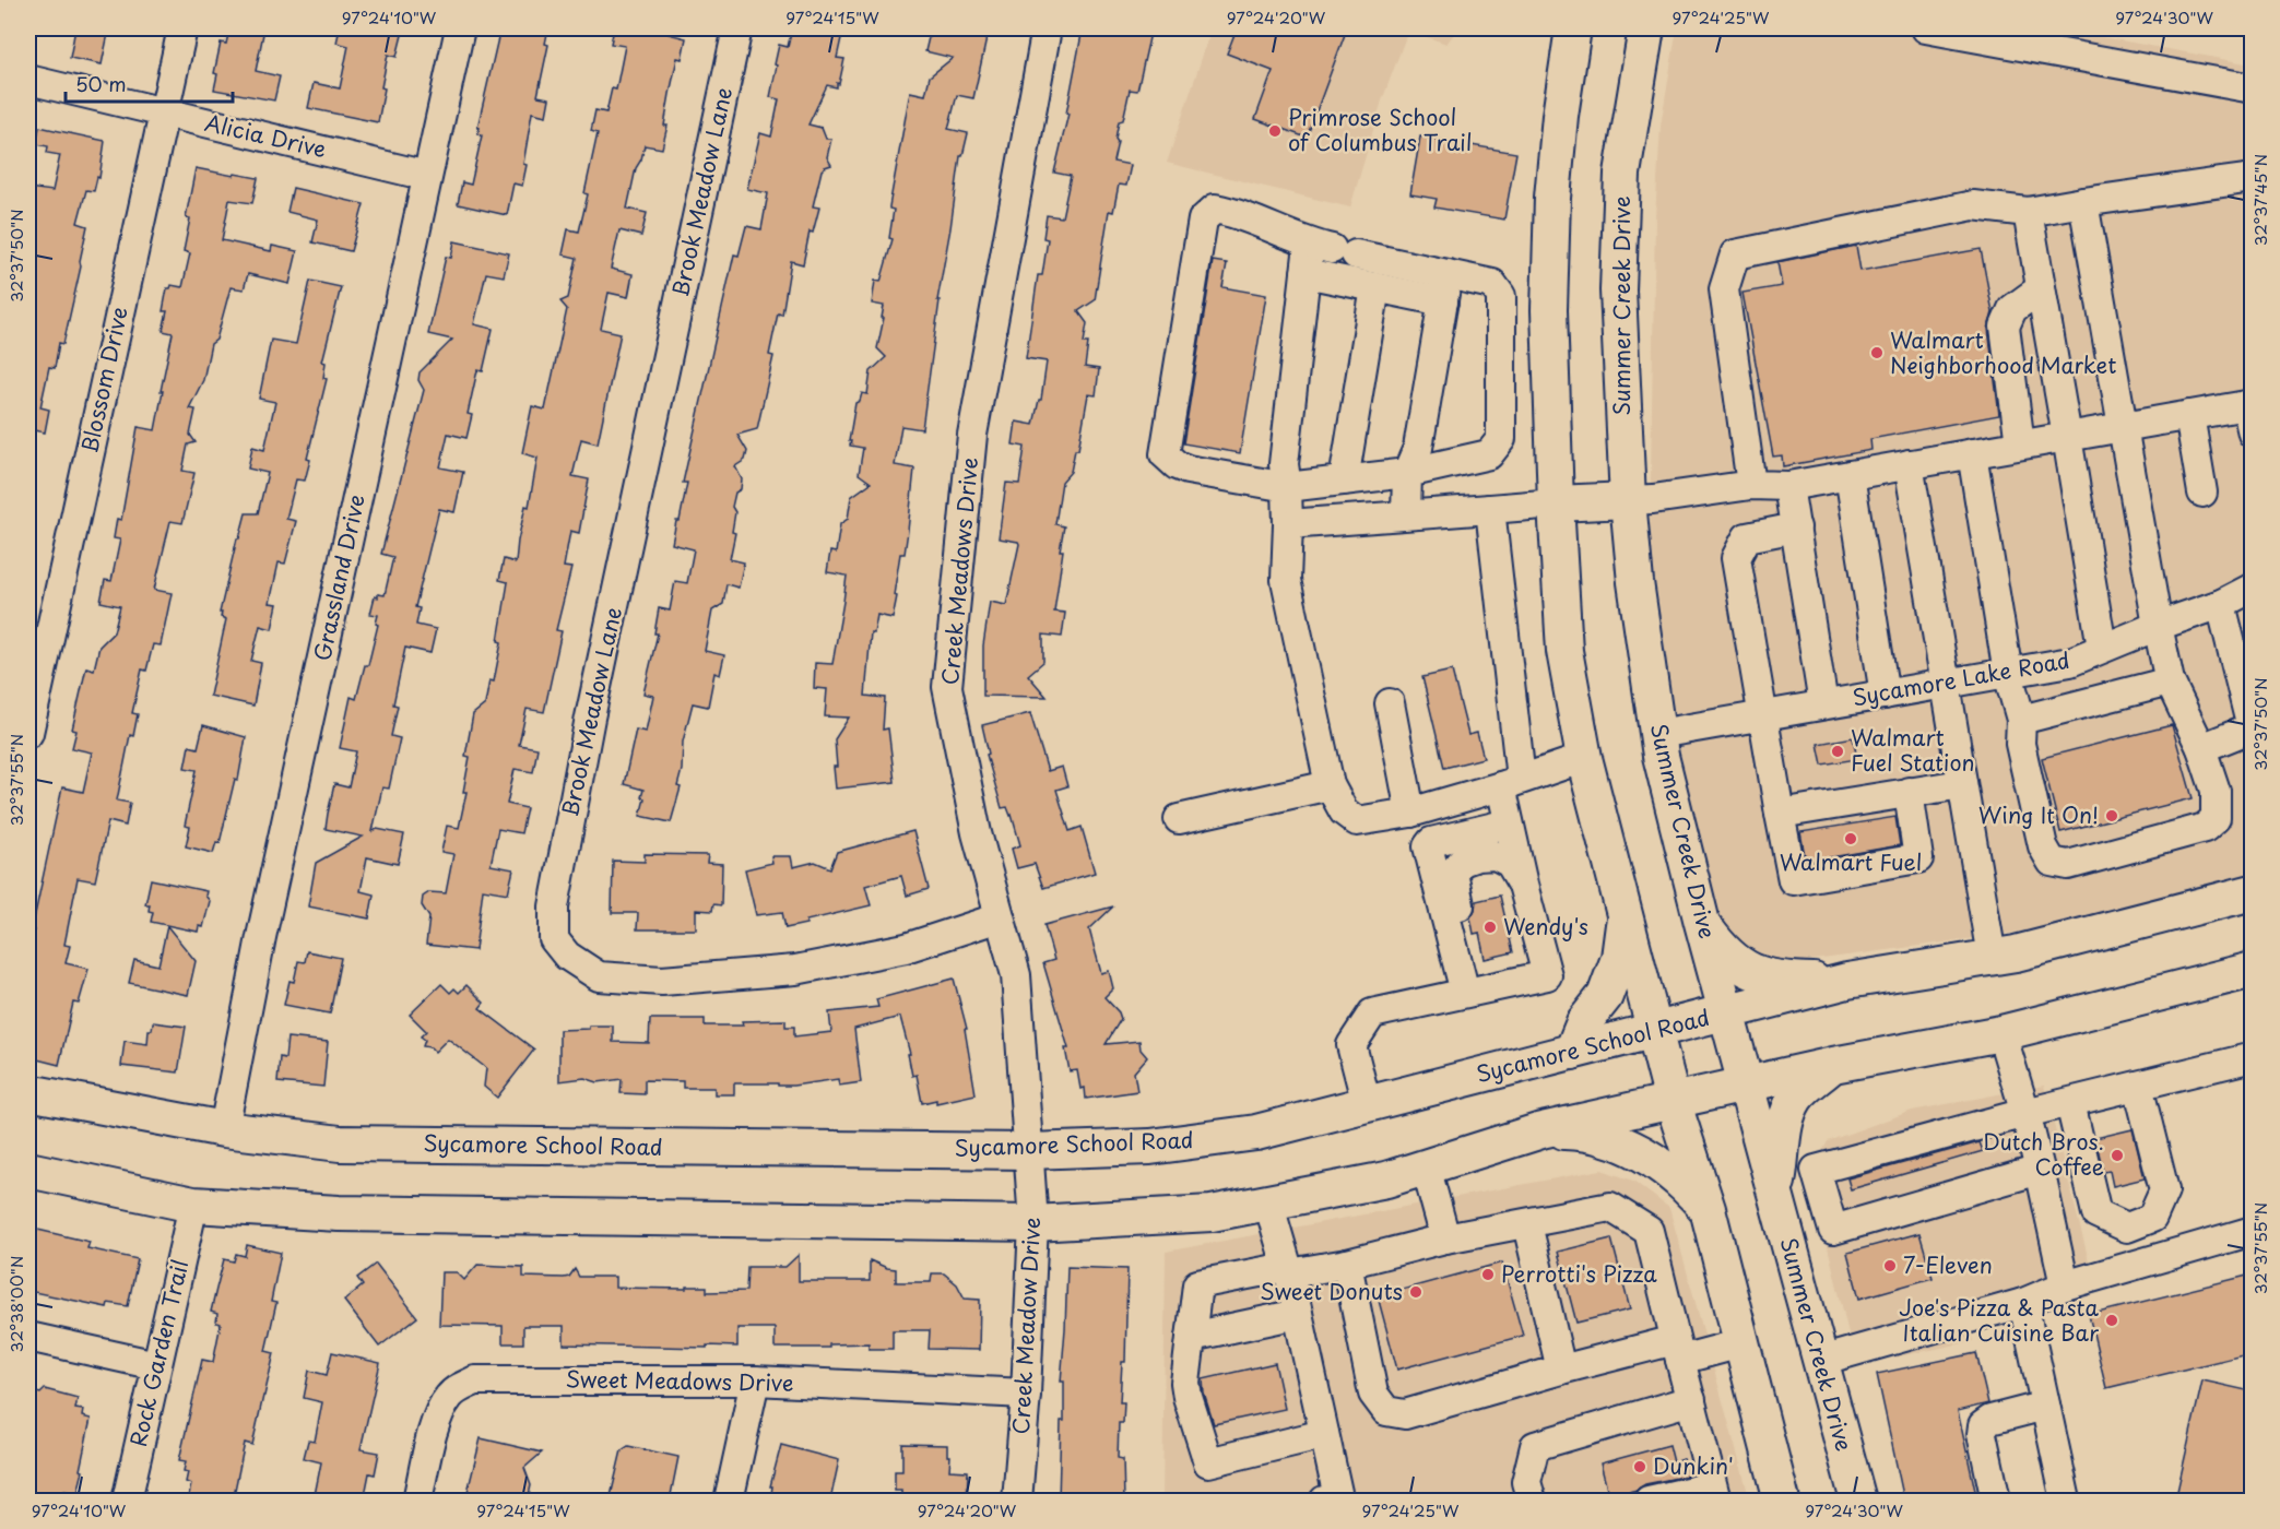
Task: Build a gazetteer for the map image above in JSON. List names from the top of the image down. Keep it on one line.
{"streets":{"main road":["Summer Creek Drive","Sycamore School Road"],"street":["Alicia Drive","Brook Meadow Lane","Blossom Drive","Creek Meadows Drive","Grassland Drive","Sycamore Lake Road","Creek Meadow Drive","Rock Garden Trail","Sweet Meadows Drive"]},"crossings":[["Alicia Drive","Blossom Drive"],["Alicia Drive","Grassland Drive"],["Brook Meadow Lane","Creek Meadows Drive"],["Summer Creek Drive","Sycamore Lake Road"],["Summer Creek Drive","Sycamore School Road"],["Creek Meadows Drive","Sycamore School Road"],["Creek Meadows Drive","Creek Meadow Drive"],["Grassland Drive","Sycamore School Road"],["Sycamore School Road","Creek Meadow Drive"],["Creek Meadow Drive","Sweet Meadows Drive"]],"places":["Primrose School of Columbus Trail","Walmart Neighborhood Market","Walmart Fuel Station","Wing It On!","Walmart Fuel","Wendy's","Dutch Bros. Coffee","7-Eleven","Perrotti's Pizza","Sweet Donuts","Joe's Pizza & Pasta Italian Cuisine Bar","Dunkin'"],"scale_bar":"50 m","coordinates":["97°24'10\"W","97°24'15\"W","97°24'20\"W","97°24'25\"W","97°24'30\"W","32°37'45\"N","32°37'50\"N","32°37'55\"N","32°38'00\"N"]}
